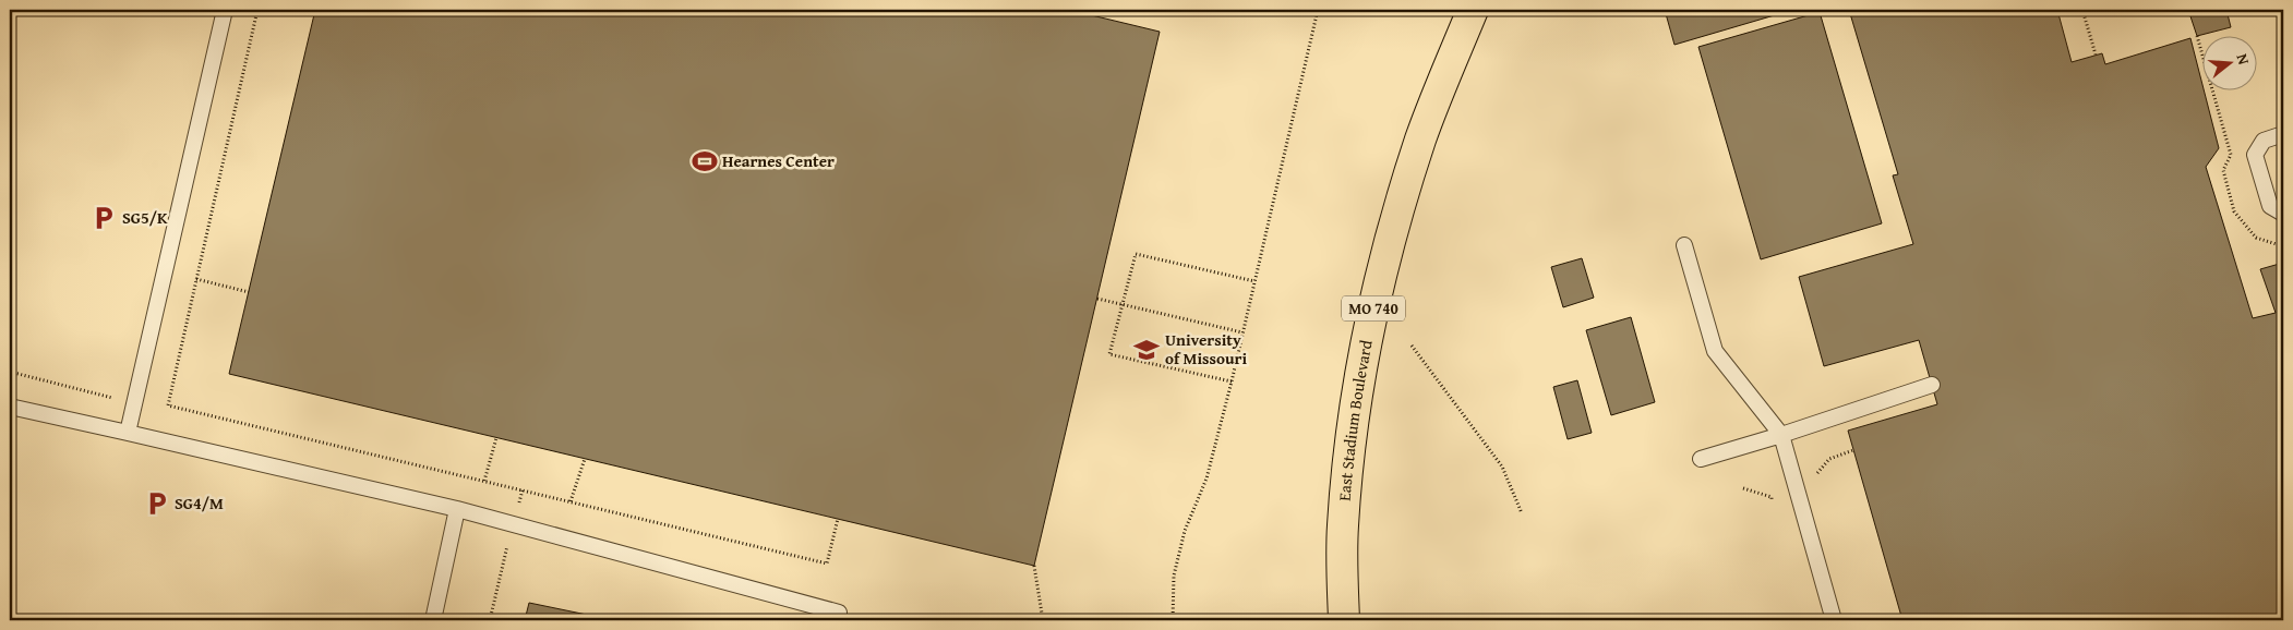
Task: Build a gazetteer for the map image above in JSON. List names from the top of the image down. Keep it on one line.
{"streets":{"main road":["MO 740","East Stadium Boulevard"]},"places":{"sports":["Hearnes Center"],"parking":["SG5/K","SG4/M"],"school or university":["University of Missouri"]},"north":"right"}
